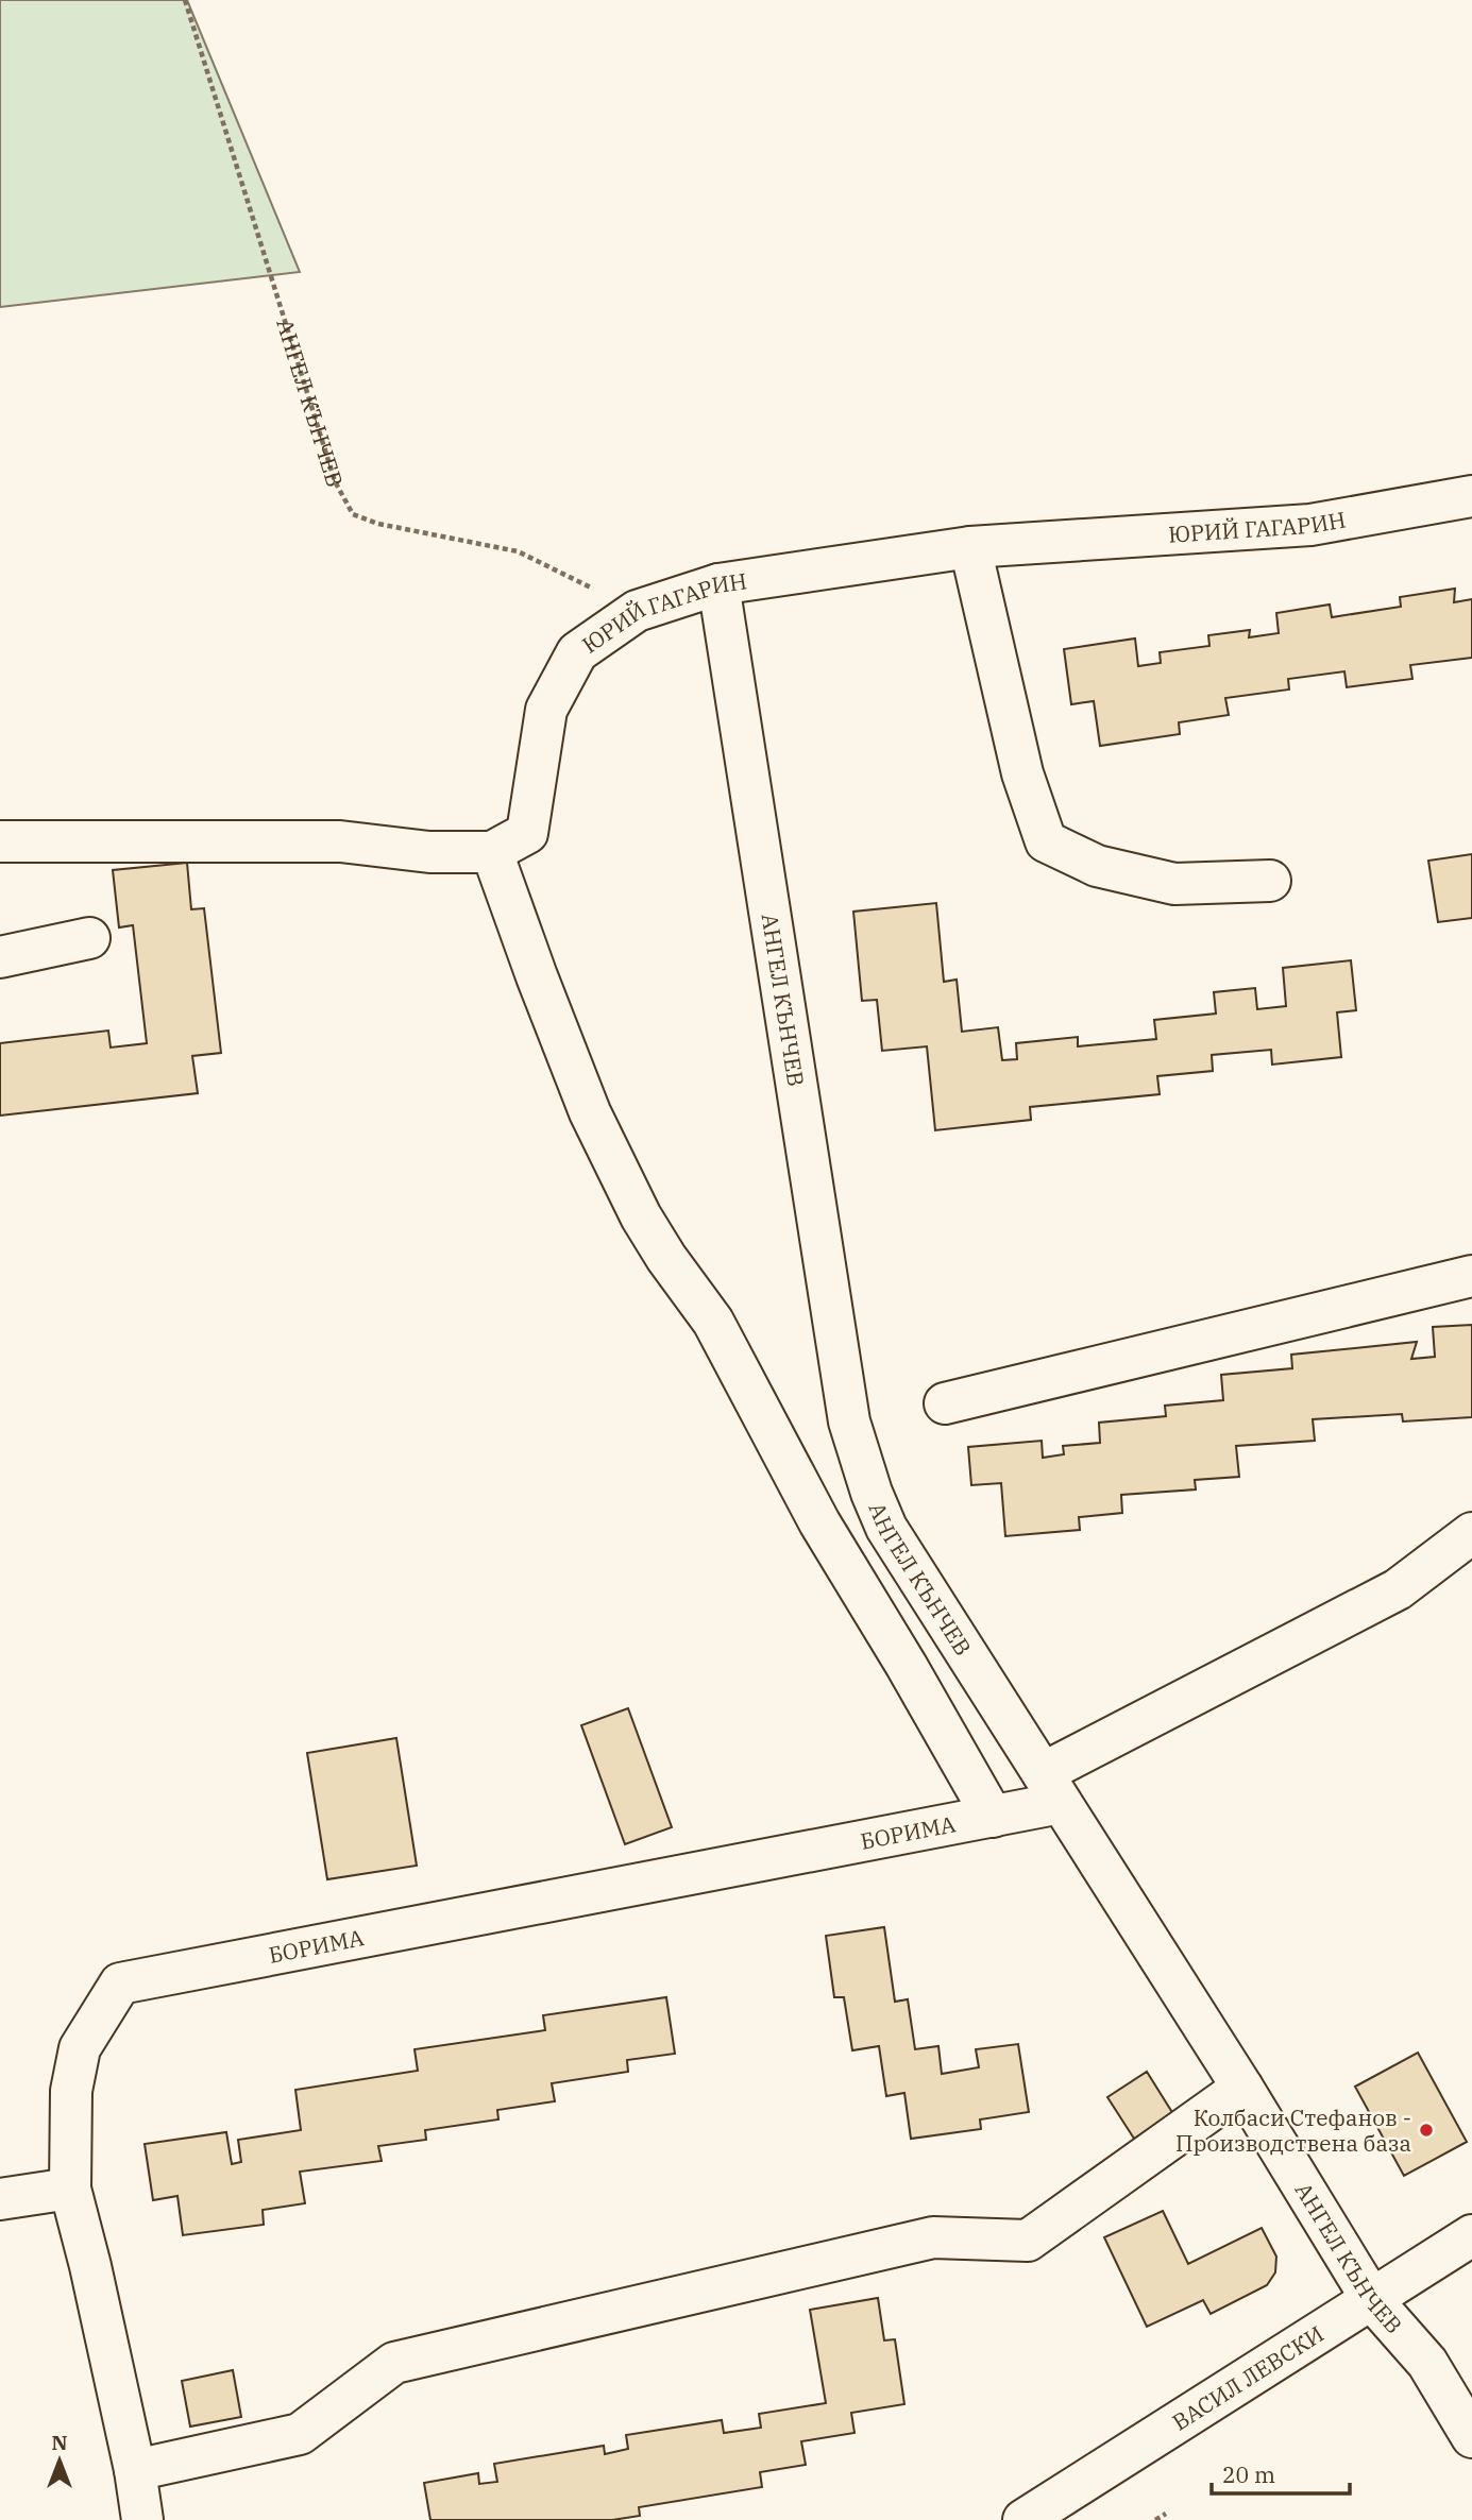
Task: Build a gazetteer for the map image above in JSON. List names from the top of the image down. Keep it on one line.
{"streets":{"street":["АНГЕЛ КЪНЧЕВ","ЮРИЙ ГАГАРИН","БОРИМА","ВАСИЛ ЛЕВСКИ"]},"crossings":[["АНГЕЛ КЪНЧЕВ","ЮРИЙ ГАГАРИН"],["АНГЕЛ КЪНЧЕВ","БОРИМА"],["АНГЕЛ КЪНЧЕВ","ВАСИЛ ЛЕВСКИ"]],"places":["Колбаси Стефанов - Производствена база"],"scale_bar":"20 m","north":"top"}
